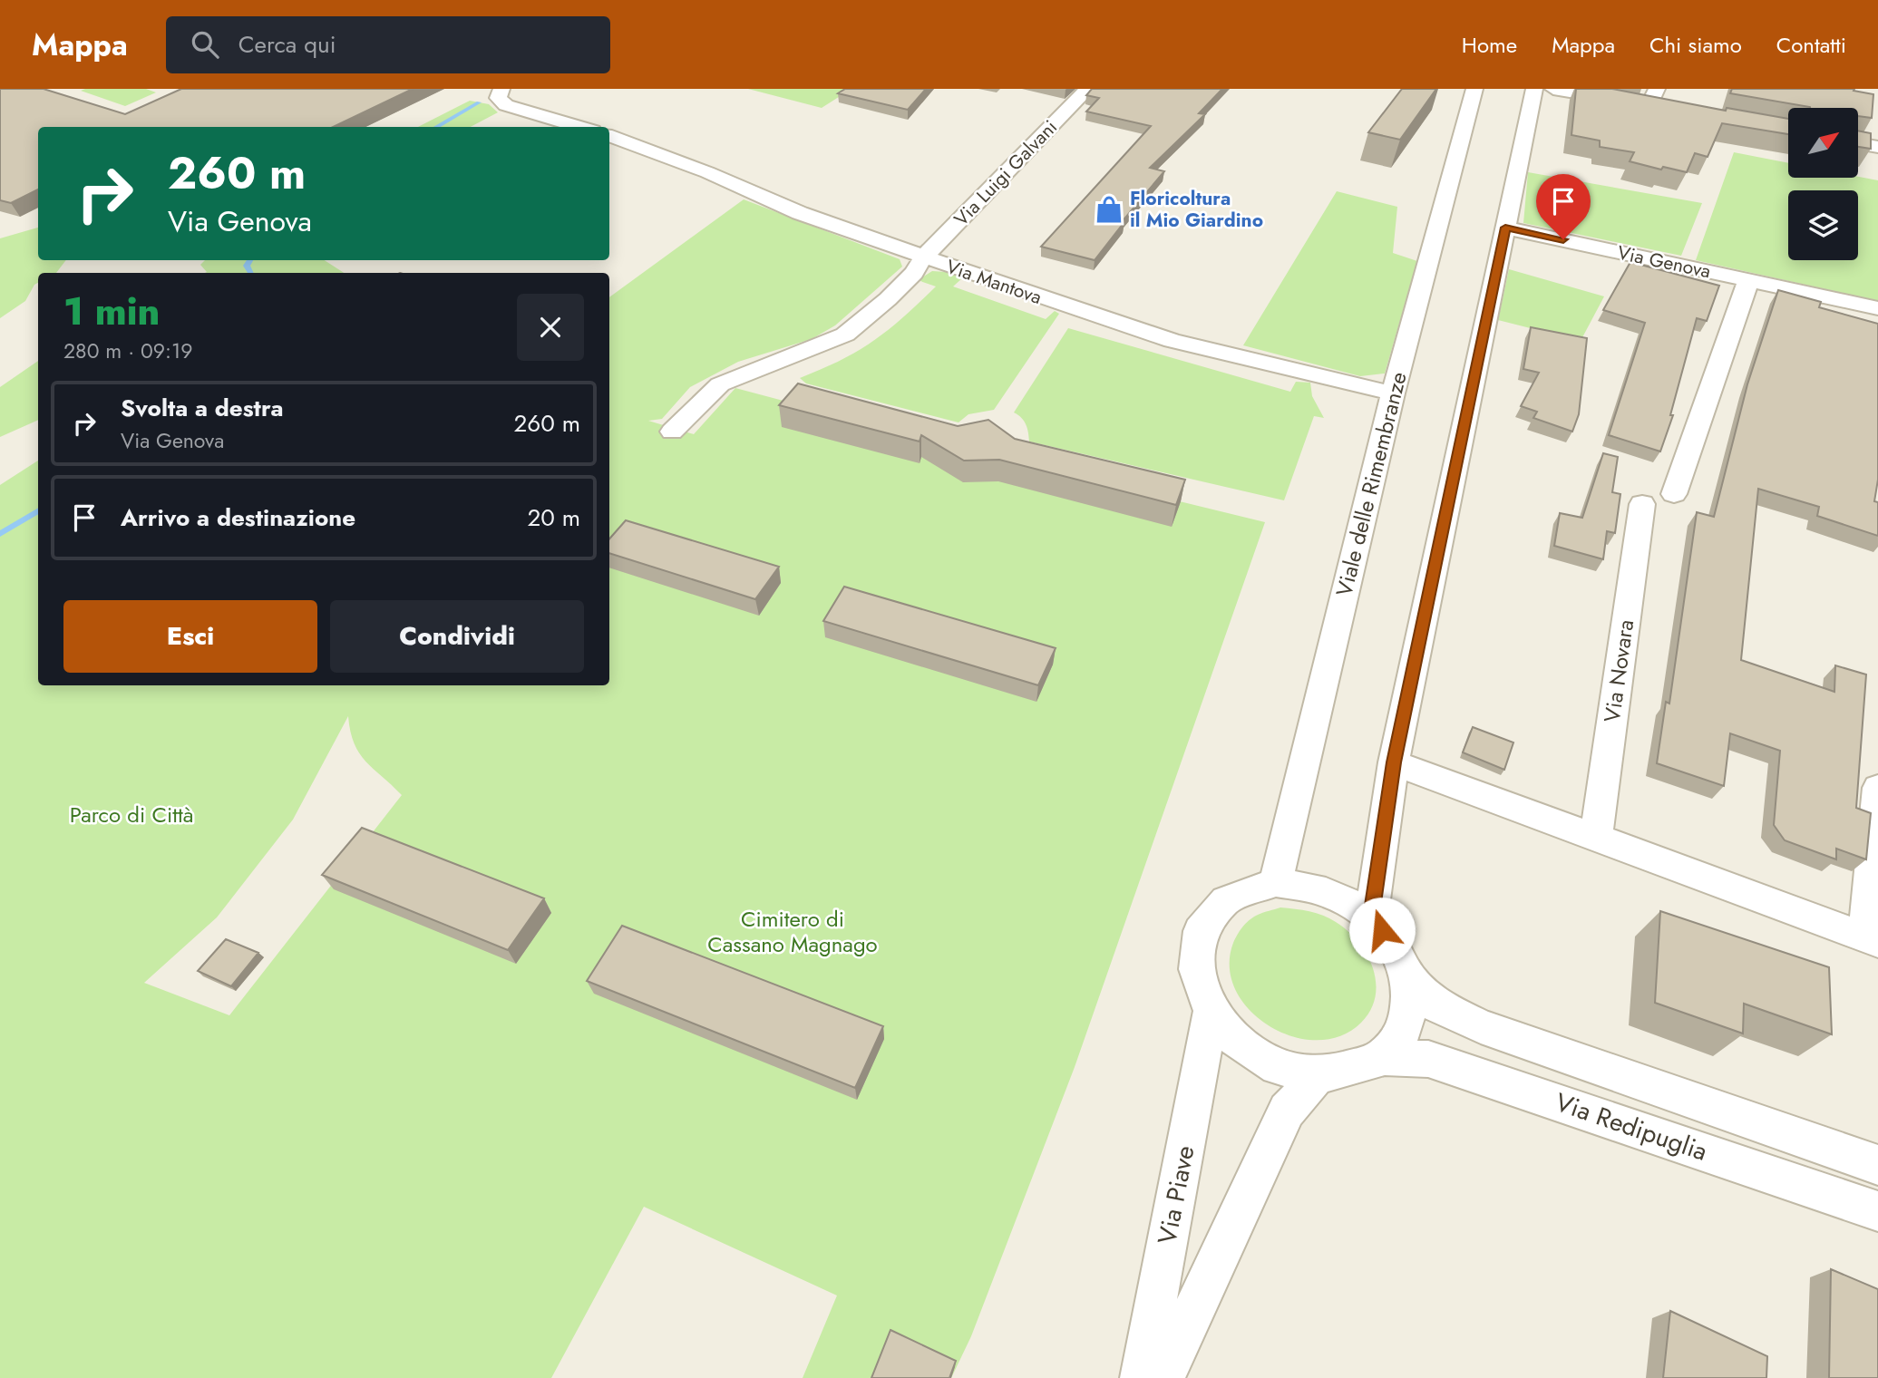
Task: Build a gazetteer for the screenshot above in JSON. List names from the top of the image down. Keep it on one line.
{"streets":{"street":["Via Luigi Galvani","Via Genova","Via Mantova","Viale delle Rimembranze","Via Novara","Via Redipuglia","Via Piave"]},"crossings":[["Via Luigi Galvani","Via Mantova"],["Via Mantova","Viale delle Rimembranze"],["Viale delle Rimembranze","Via Redipuglia"],["Viale delle Rimembranze","Via Piave"],["Via Redipuglia","Via Piave"]],"parks":["Parco di Città","Cimitero di Cassano Magnago"],"places":{"shop":["Floricoltura il Mio Giardino"]},"north":"top right","page":{"header":"Mappa","search":"Cerca qui","nav":["Home","Mappa","Chi siamo","Contatti"],"turn":["260 m","Via Genova"],"heading":["1 min","280 m · 09:19"],"list":[{"name":"Svolta a destra","note":"Via Genova","value":"260 m"},{"name":"Arrivo a destinazione","value":"20 m"}],"buttons":["Esci","Condividi"]}}
